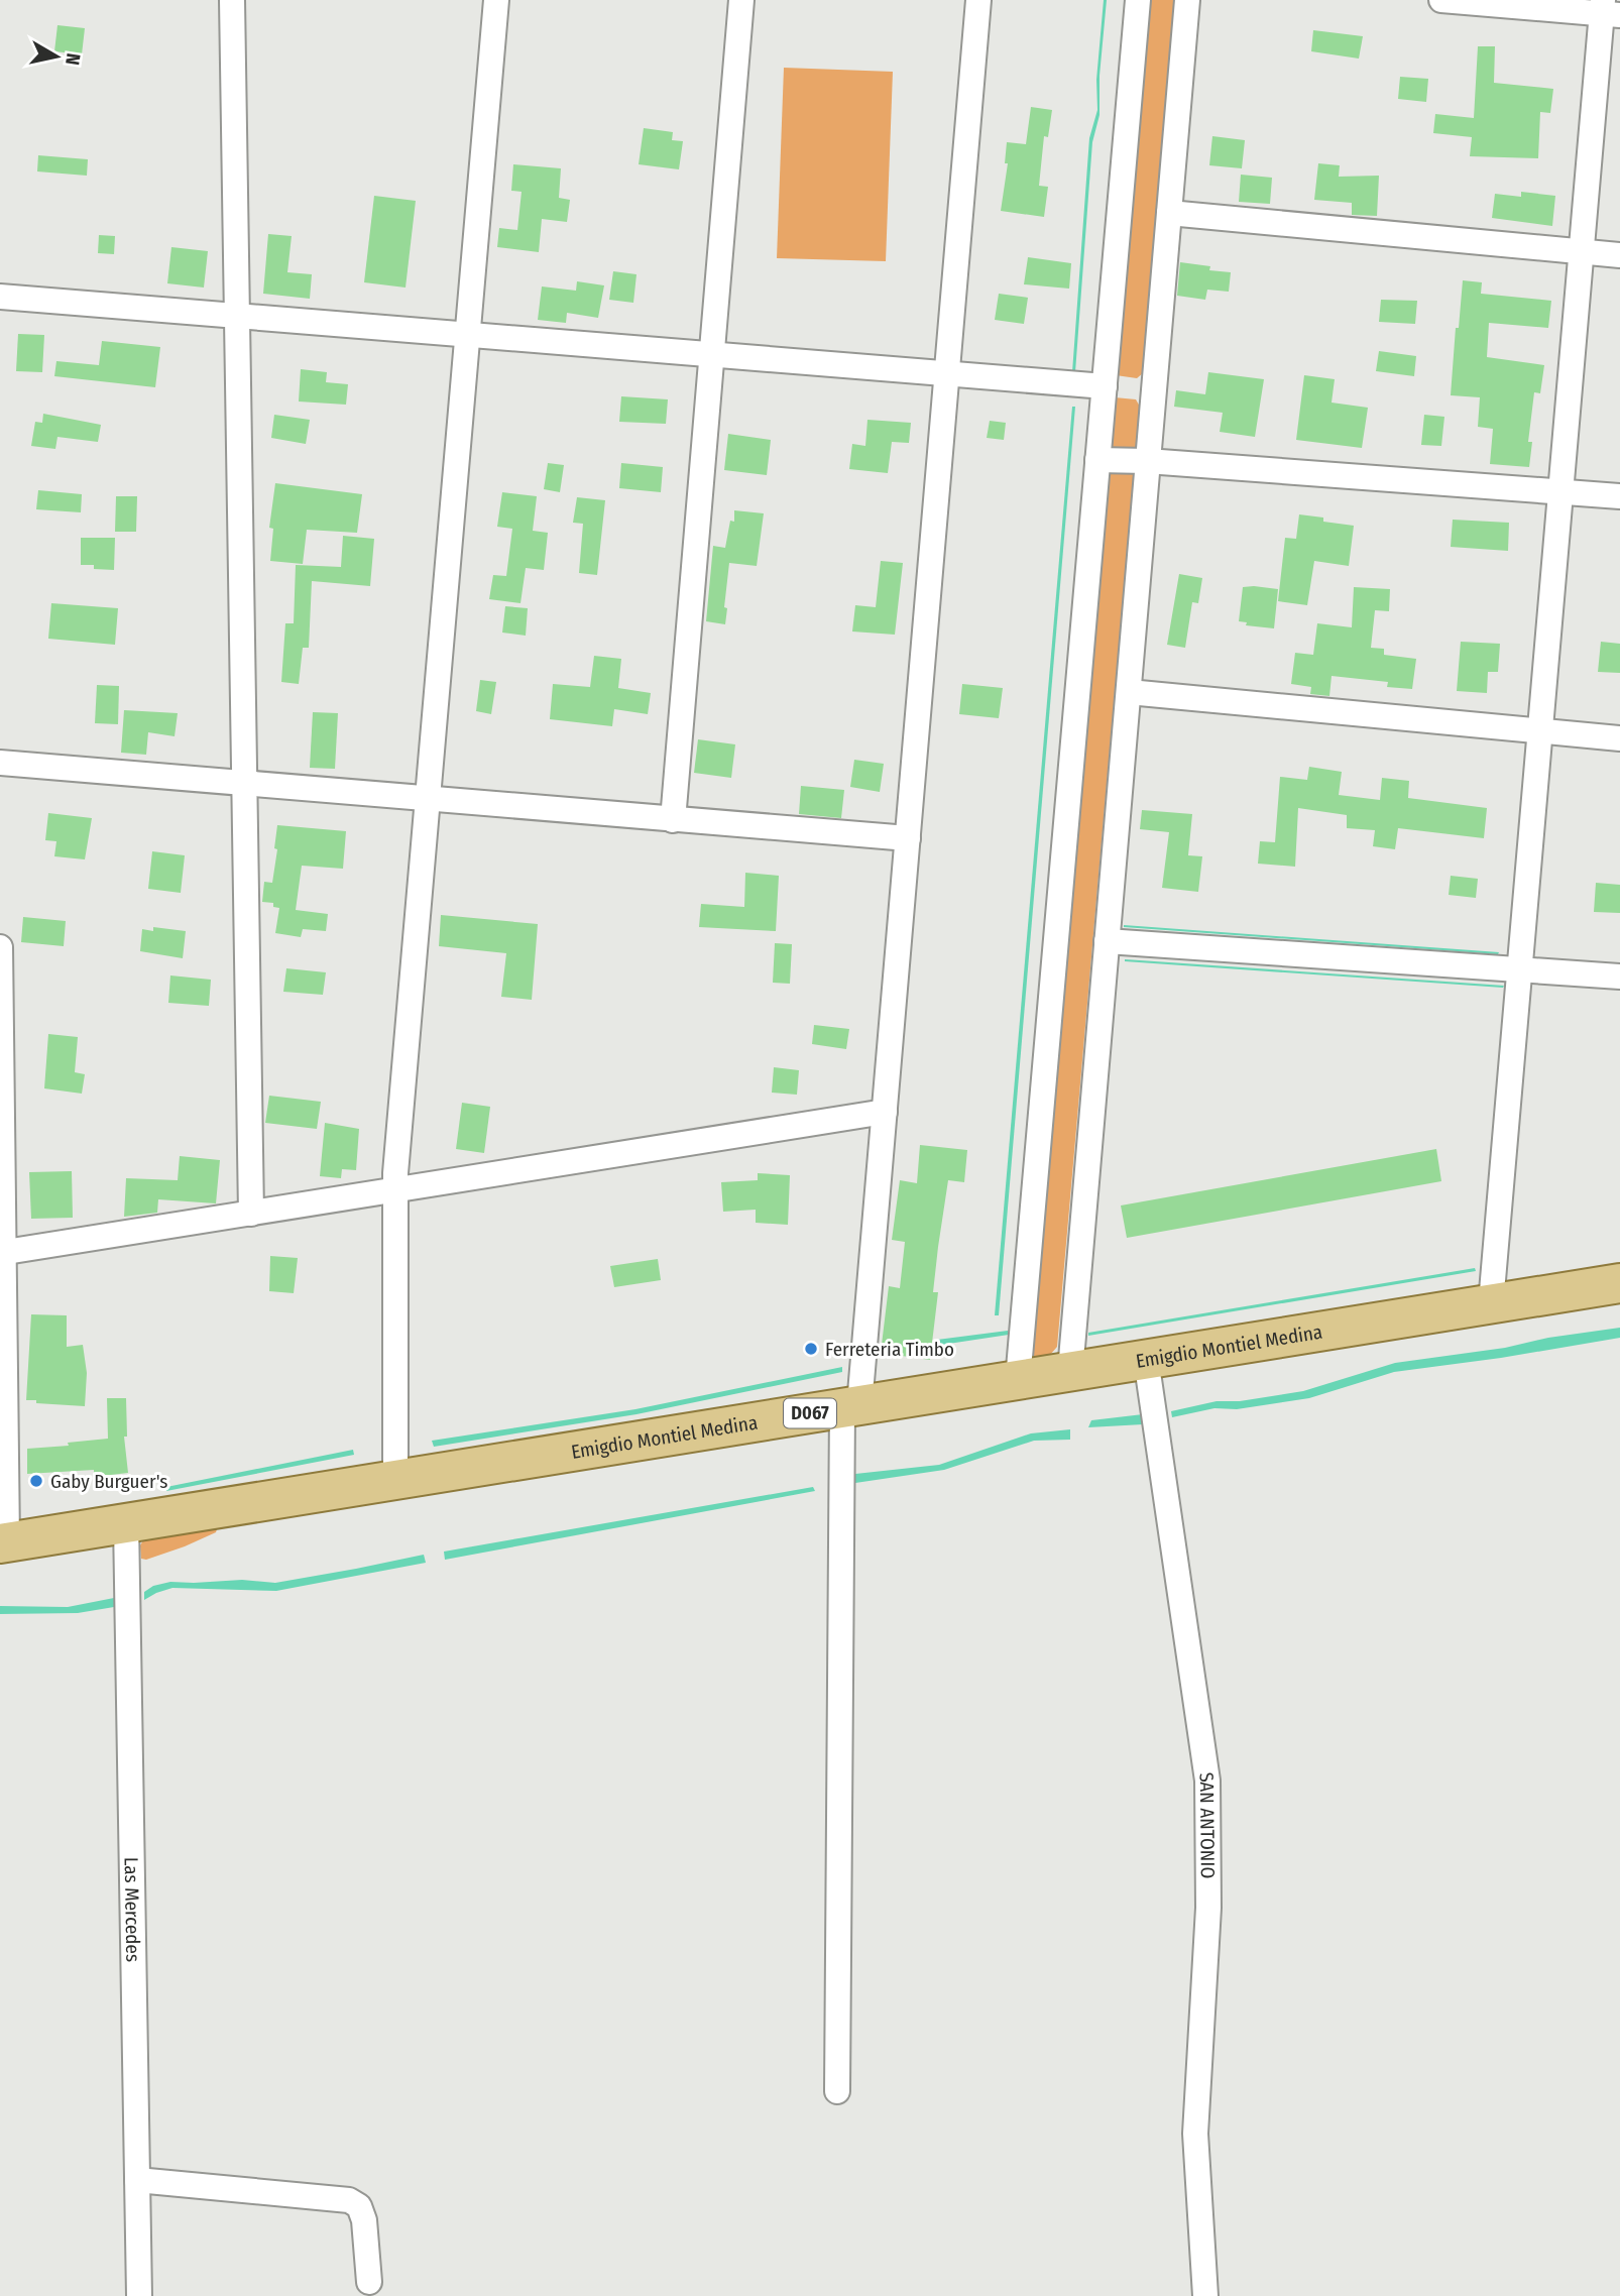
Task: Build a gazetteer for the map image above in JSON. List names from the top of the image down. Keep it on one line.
{"streets":{"main road":["Emigdio Montiel Medina","D067"],"street":["SAN ANTONIO","Las Mercedes"]},"crossings":[["Emigdio Montiel Medina","SAN ANTONIO"],["Emigdio Montiel Medina","Las Mercedes"]],"places":["Ferreteria Timbo","Gaby Burguer's"],"north":"right"}
